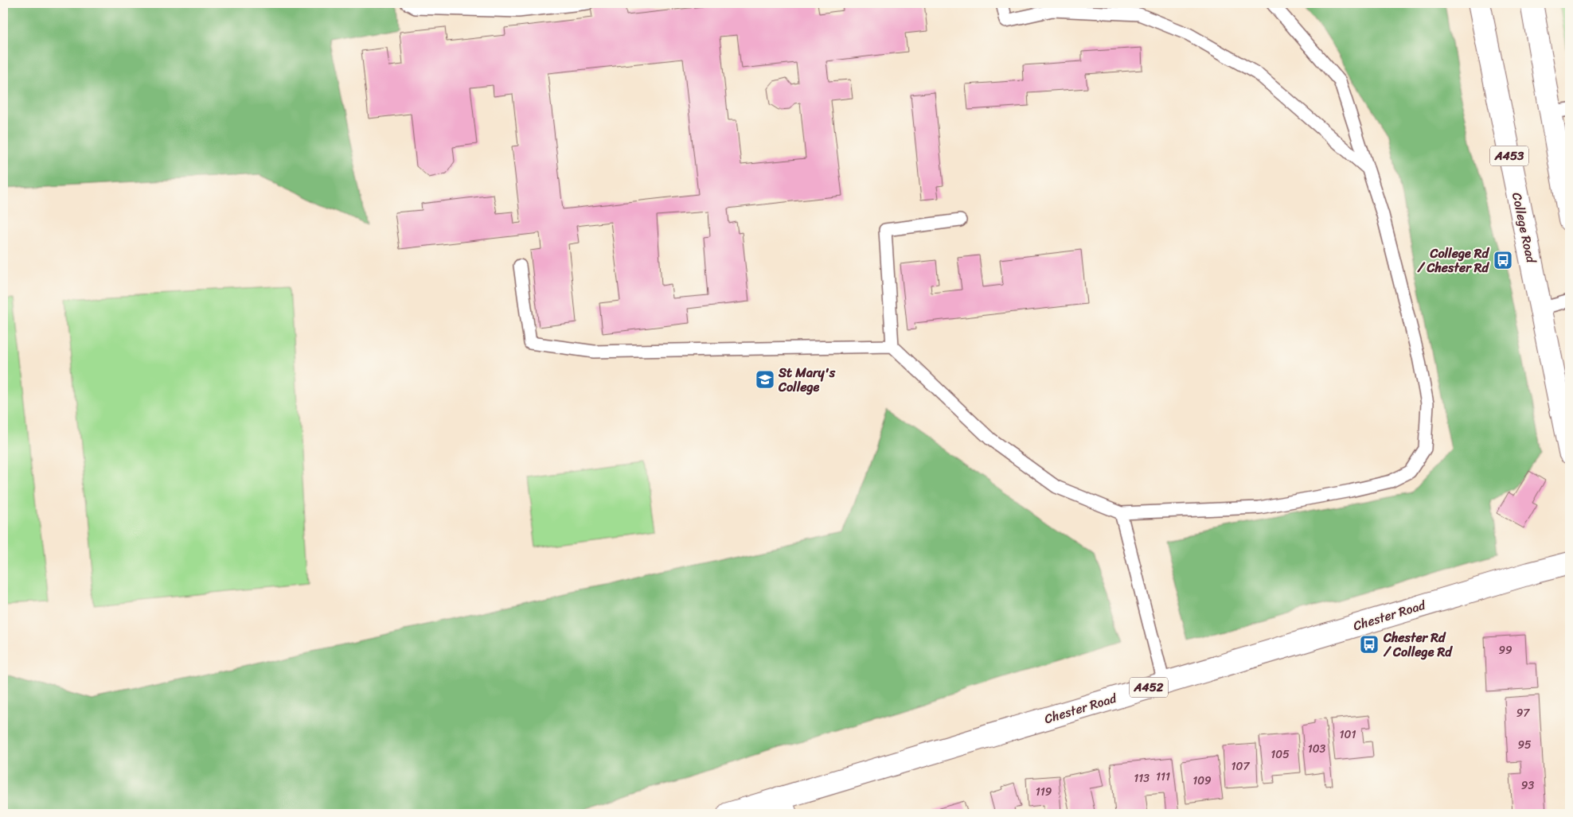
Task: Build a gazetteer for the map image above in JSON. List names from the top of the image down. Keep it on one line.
{"streets":{"main road":["A453","College Road","Chester Road","A452"]},"places":{"bus stop":["College Rd / Chester Rd","Chester Rd / College Rd"],"school or university":["St Mary's College"]},"house_numbers":["99","97","101","95","103","105","107","111","113","109","93","119"]}
